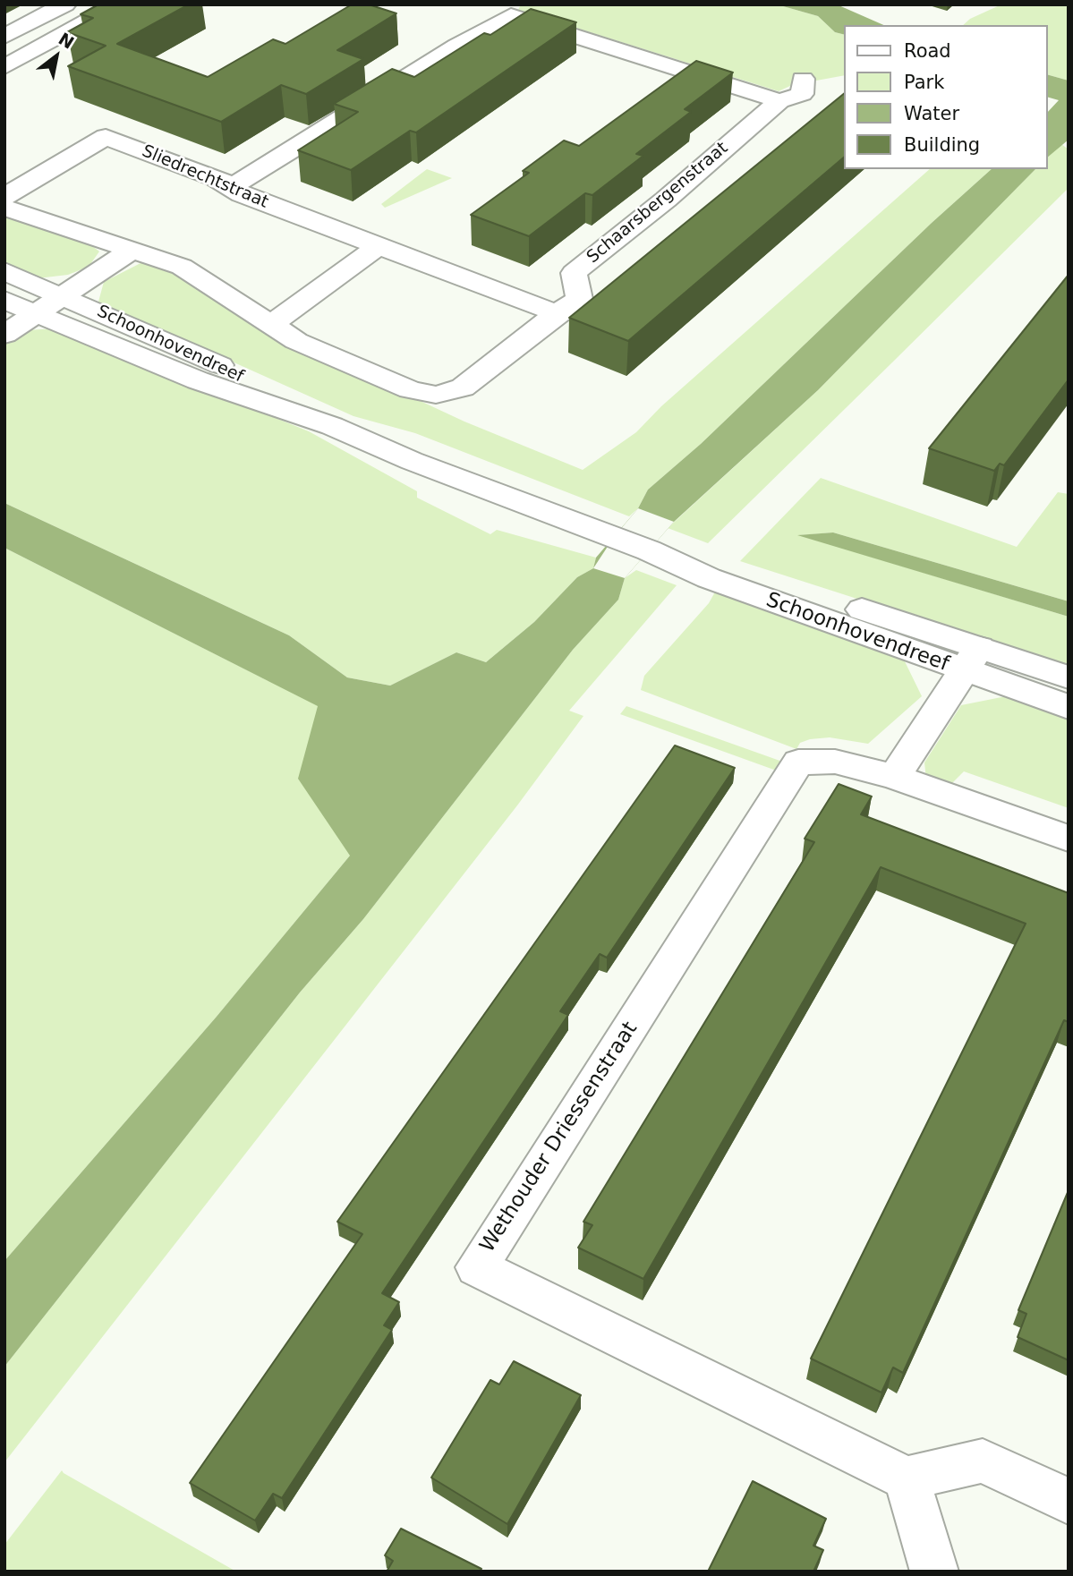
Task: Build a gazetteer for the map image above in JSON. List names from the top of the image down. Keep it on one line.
{"streets":{"street":["Sliedrechtstraat","Schaarsbergenstraat","Schoonhovendreef","Wethouder Driessenstraat"]},"crossings":[["Sliedrechtstraat","Schaarsbergenstraat"]],"legend":["Road","Park","Water","Building"],"north":"top right"}
